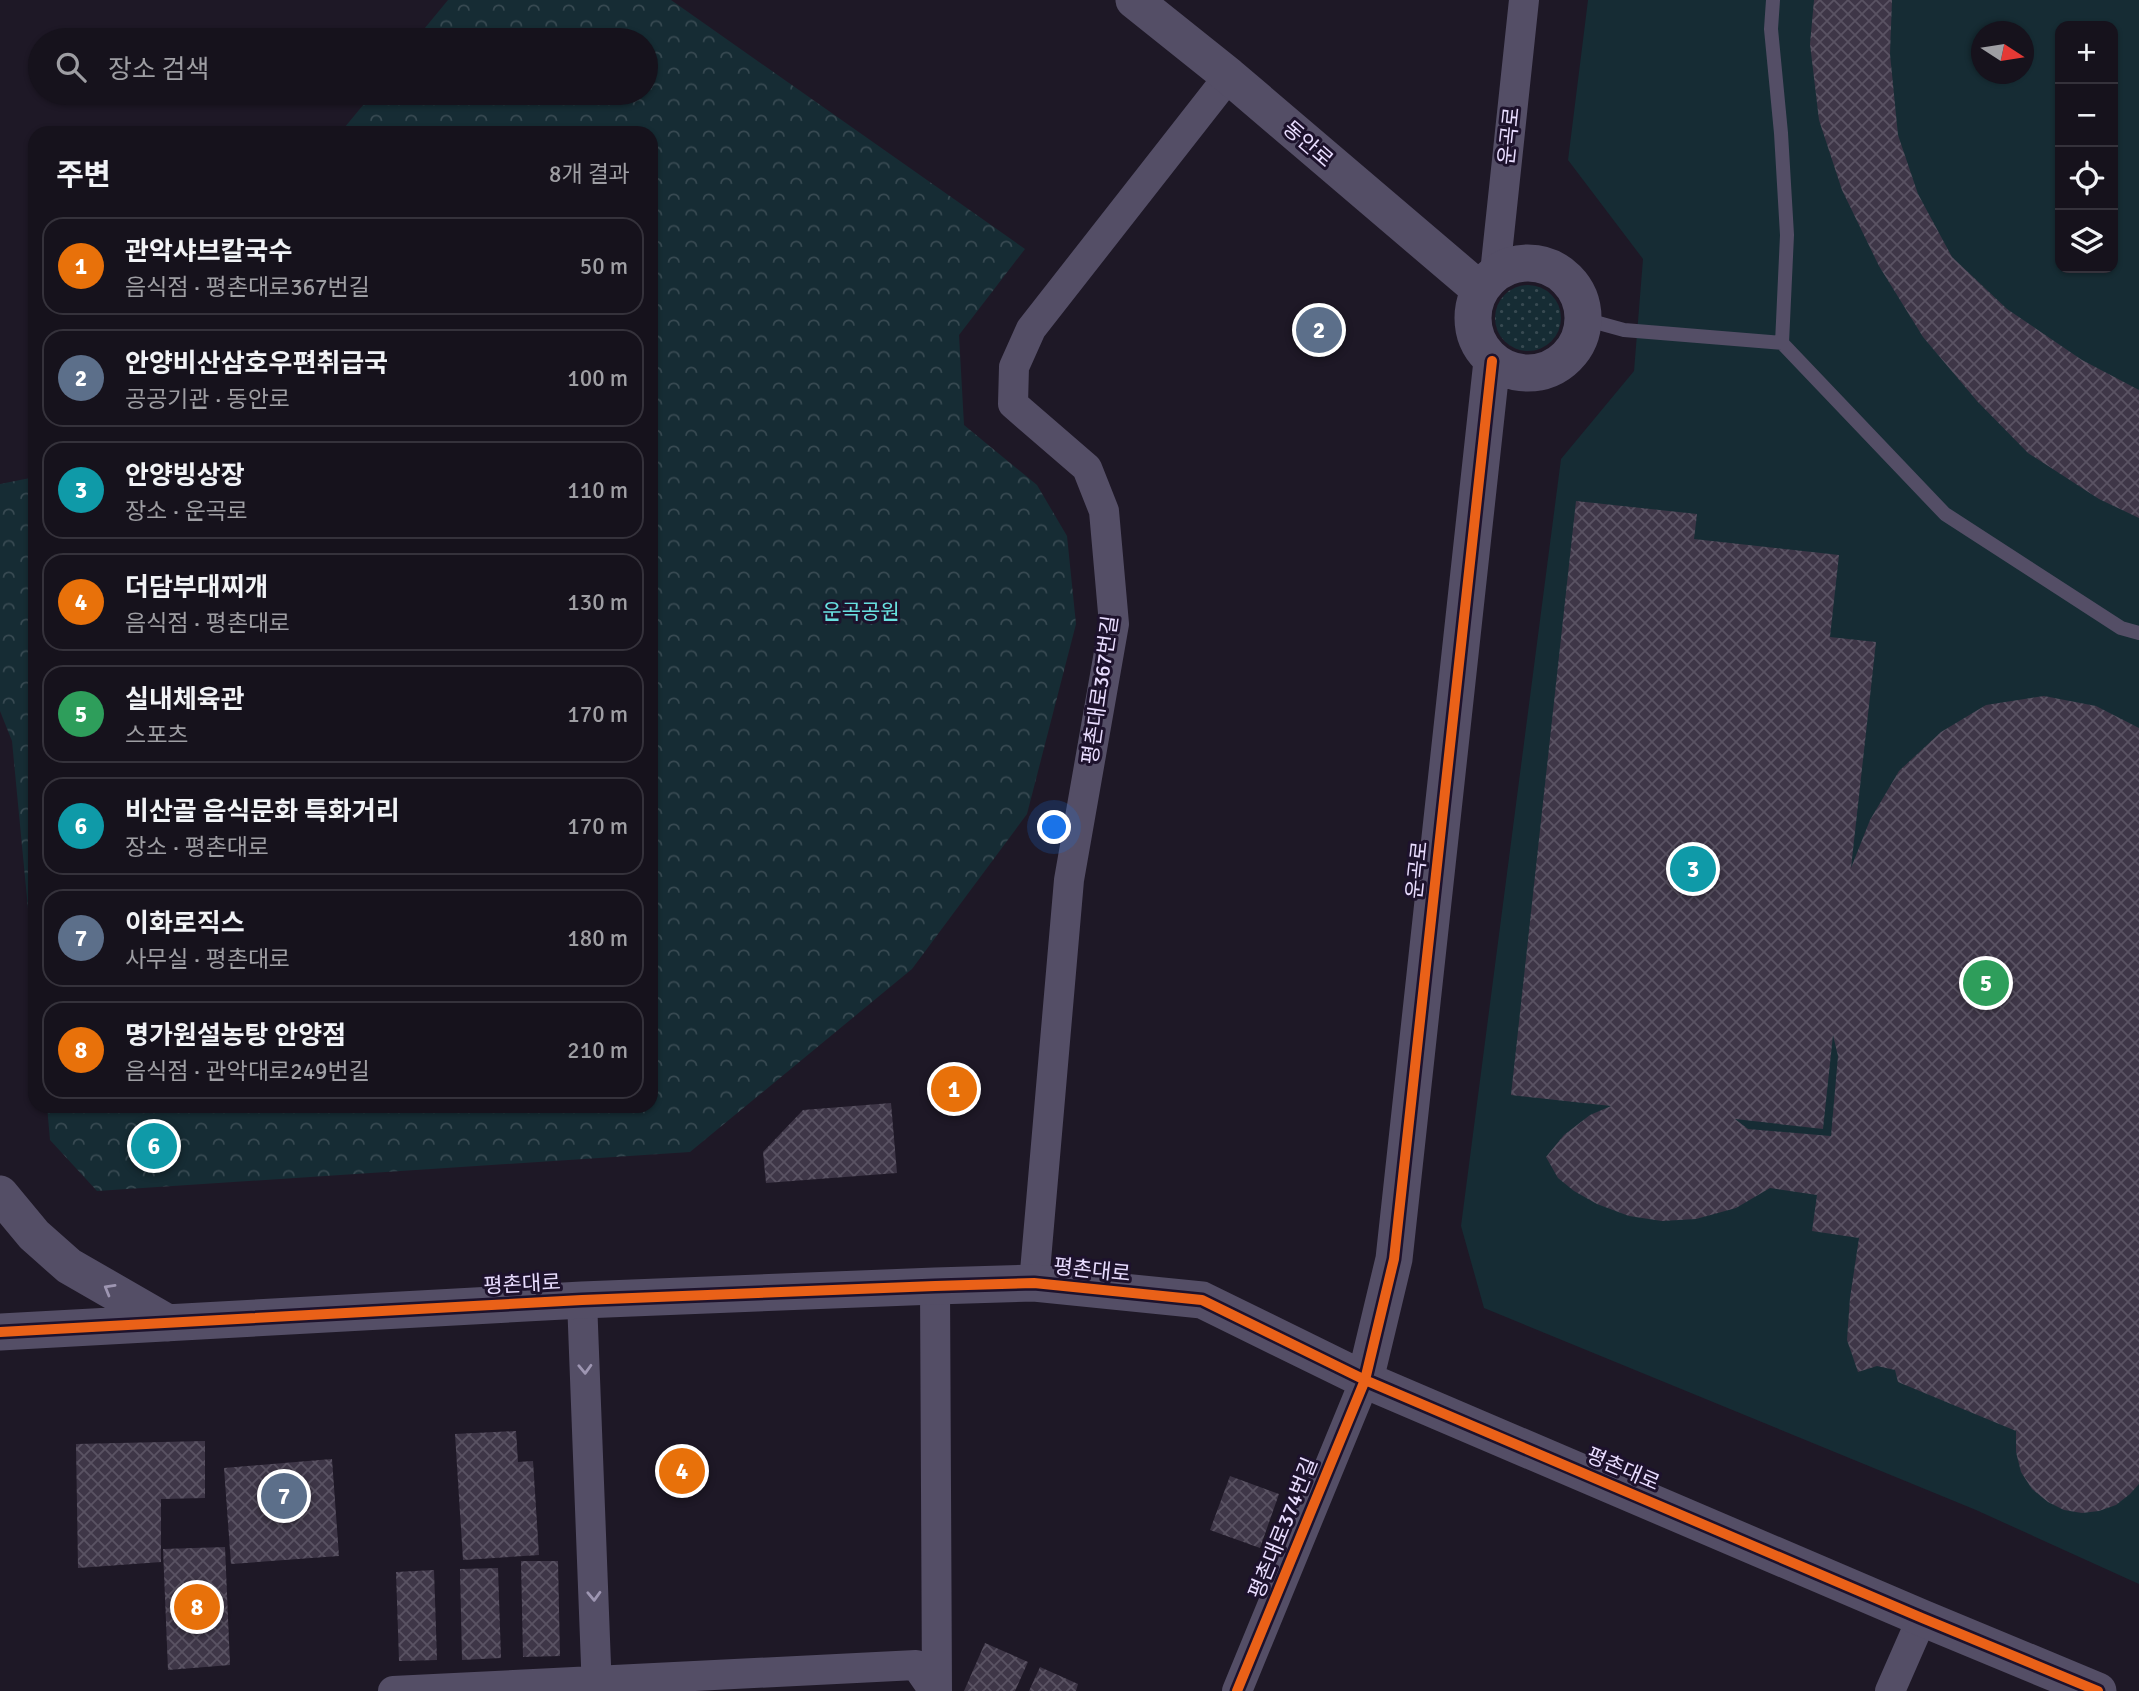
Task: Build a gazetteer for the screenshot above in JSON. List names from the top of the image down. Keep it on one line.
{"streets":{"street":["운곡로","동안로","평촌대로367번길","평촌대로","평촌대로374번길"]},"crossings":[["운곡로","동안로"],["운곡로","평촌대로"],["운곡로","평촌대로374번길"],["동안로","평촌대로367번길"],["평촌대로367번길","평촌대로"],["평촌대로","평촌대로374번길"]],"parks":["운곡공원"],"north":"right","page":{"map_buttons":["+","−"],"search":"장소 검색","heading":["주변","8개 결과"],"list":[{"mark":"1","name":"관악샤브칼국수","note":"음식점 · 평촌대로367번길","value":"50 m"},{"mark":"2","name":"안양비산삼호우편취급국","note":"공공기관 · 동안로","value":"100 m"},{"mark":"3","name":"안양빙상장","note":"장소 · 운곡로","value":"110 m"},{"mark":"4","name":"더담부대찌개","note":"음식점 · 평촌대로","value":"130 m"},{"mark":"5","name":"실내체육관","note":"스포츠","value":"170 m"},{"mark":"6","name":"비산골 음식문화 특화거리","note":"장소 · 평촌대로","value":"170 m"},{"mark":"7","name":"이화로직스","note":"사무실 · 평촌대로","value":"180 m"},{"mark":"8","name":"명가원설농탕 안양점","note":"음식점 · 관악대로249번길","value":"210 m"}],"pins":["2","3","5","1","6","4","7","8"]}}
